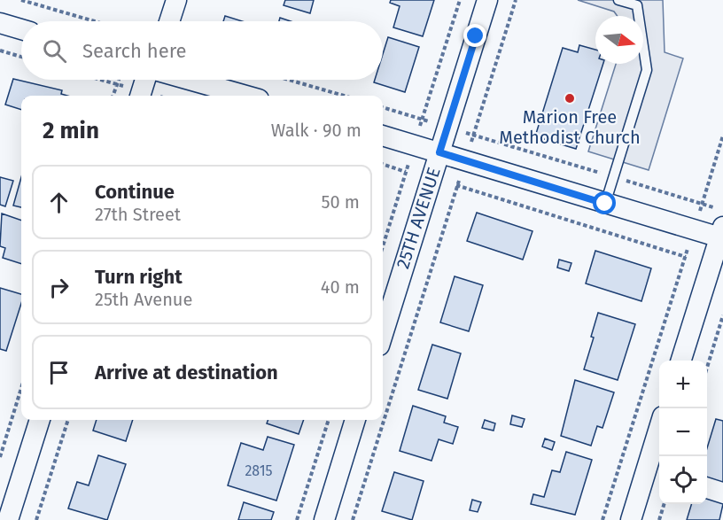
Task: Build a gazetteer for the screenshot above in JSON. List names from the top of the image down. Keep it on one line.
{"streets":{"street":["25TH AVENUE"]},"places":["Marion Free Methodist Church"],"house_numbers":["2815"],"north":"right","page":{"search":"Search here","heading":["2 min","Walk · 90 m"],"list":[["Continue","27th Street","50 m"],["Turn right","25th Avenue","40 m"],"Arrive at destination"],"map_buttons":["+","−"]}}
